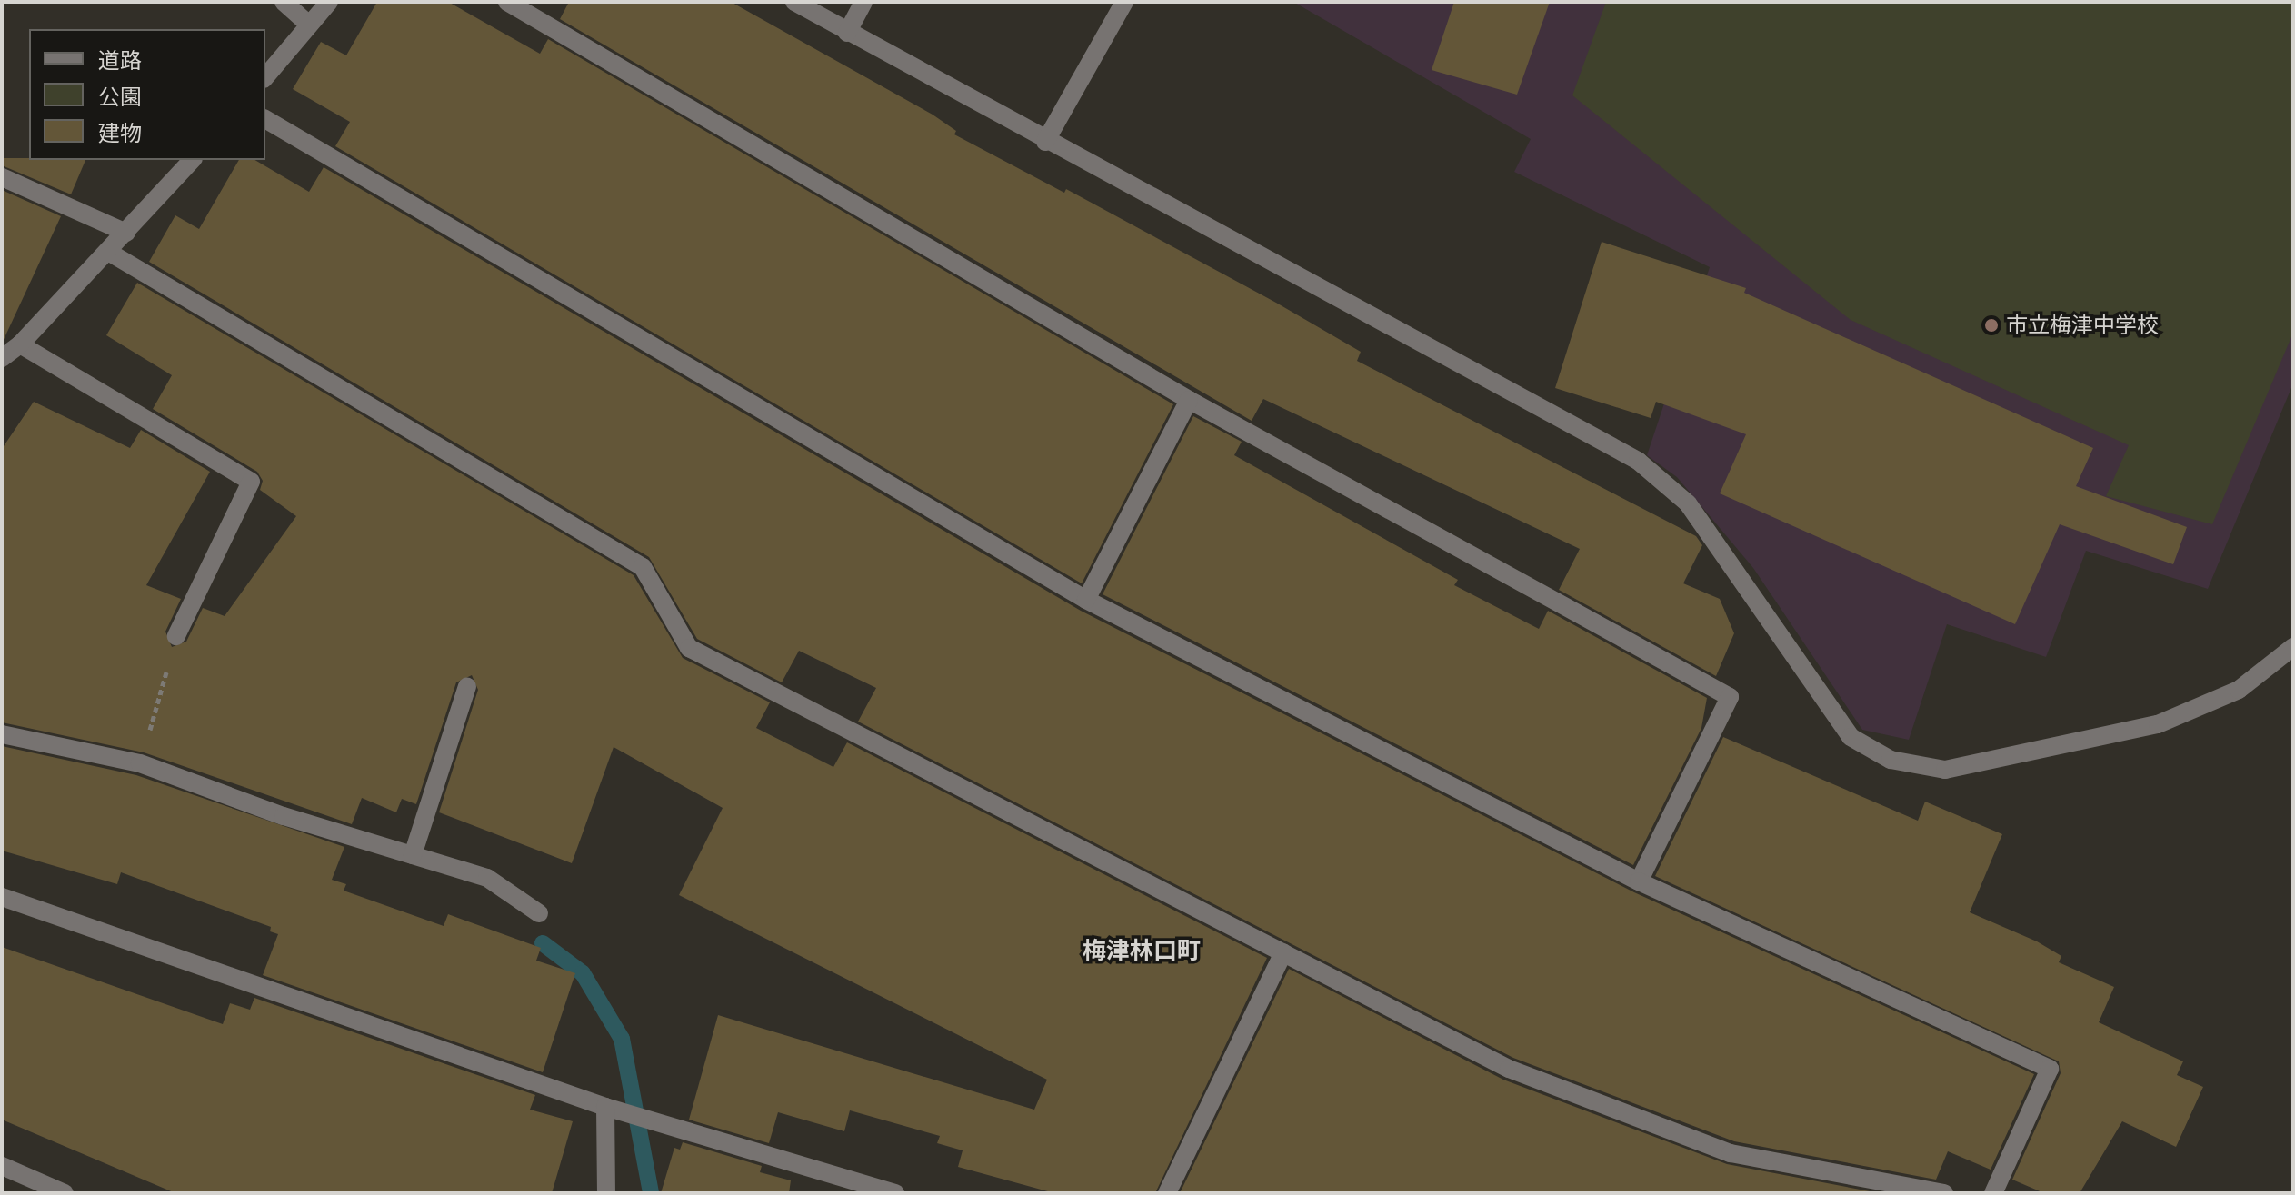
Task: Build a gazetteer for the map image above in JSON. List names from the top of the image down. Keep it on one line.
{"districts":["梅津林口町"],"places":["市立梅津中学校"],"legend":["道路","公園","建物"]}
